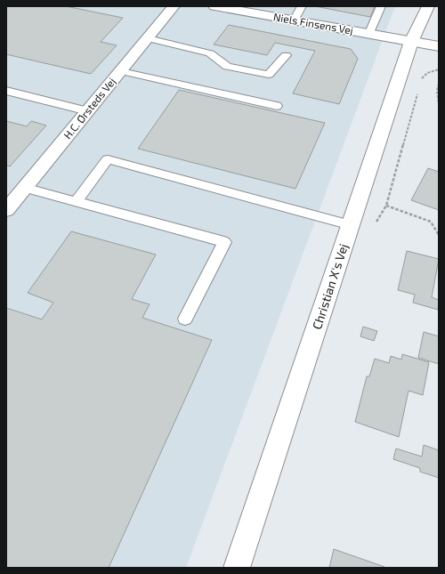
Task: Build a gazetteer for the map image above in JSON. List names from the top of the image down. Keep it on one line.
{"streets":{"street":["Niels Finsens Vej","H.C. Ørsteds Vej","Christian X's Vej"]},"crossings":[["Niels Finsens Vej","Christian X's Vej"]]}
